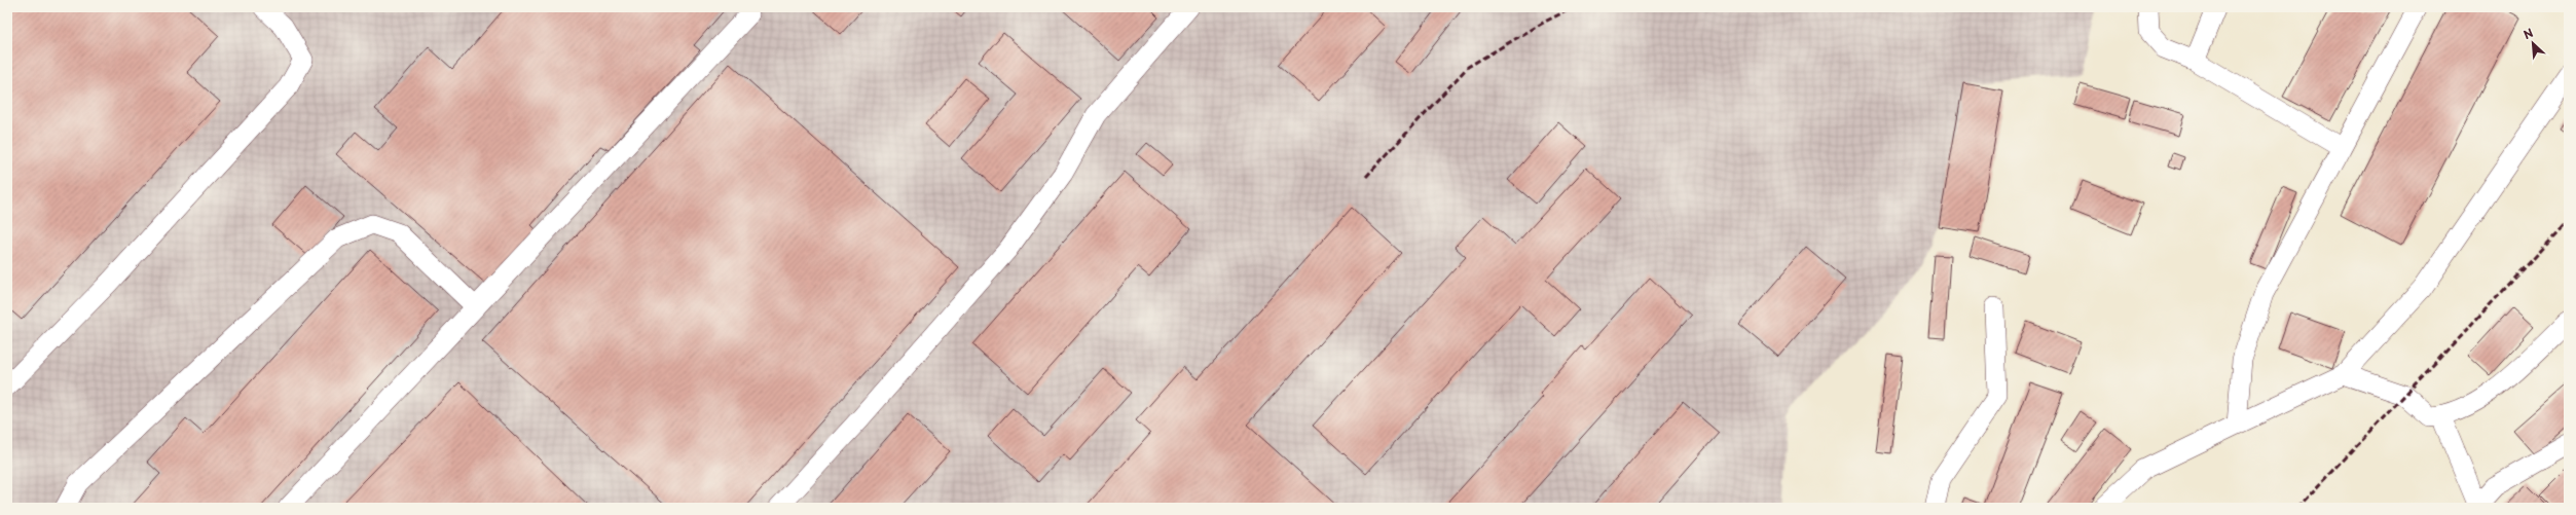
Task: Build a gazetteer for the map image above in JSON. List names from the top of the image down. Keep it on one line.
{"north":"top left"}
